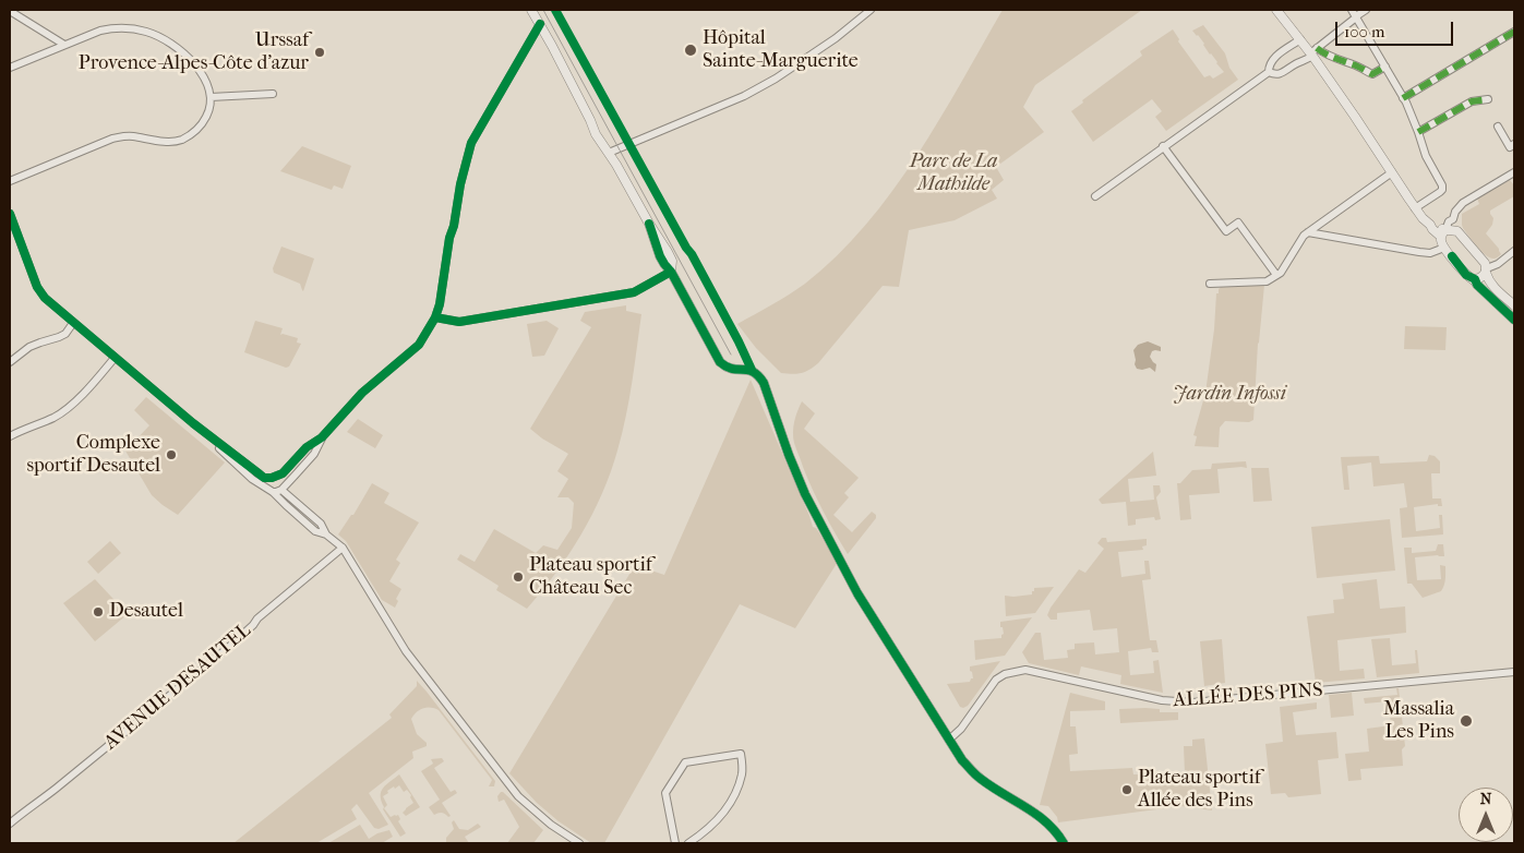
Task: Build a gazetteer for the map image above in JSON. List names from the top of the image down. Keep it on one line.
{"streets":{"street":["AVENUE DESAUTEL","ALLÉE DES PINS"]},"parks":["Parc de La Mathilde","Jardin Infossi"],"places":["Hôpital Sainte-Marguerite","Urssaf Provence-Alpes-Côte d'azur","Complexe sportif Desautel","Plateau sportif Château Sec","Desautel","Massalia Les Pins","Plateau sportif Allée des Pins"],"scale_bar":"100 m","north":"top"}
